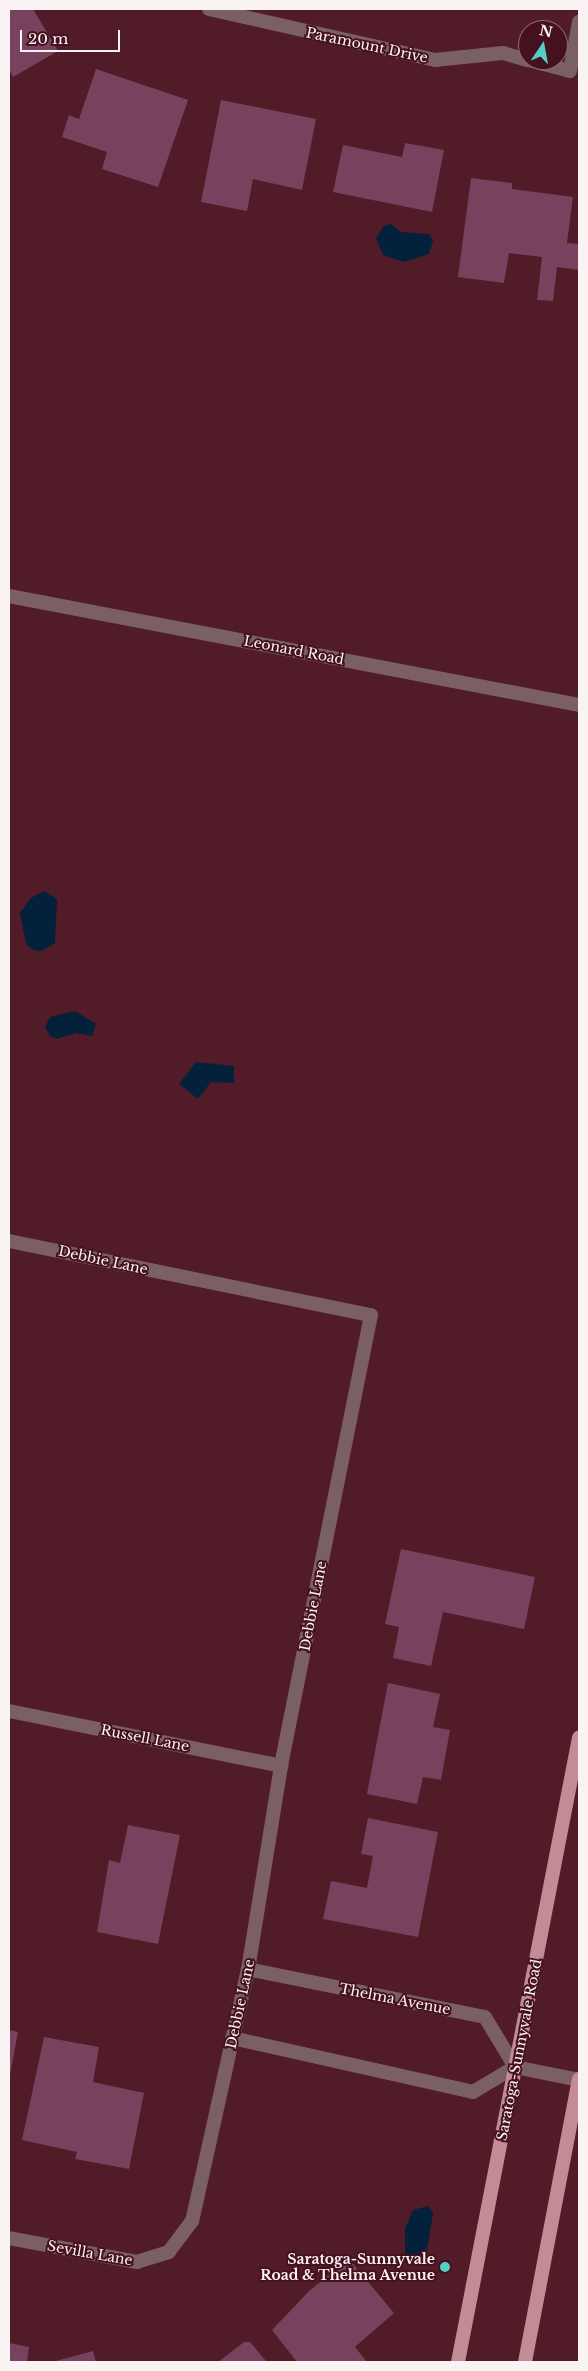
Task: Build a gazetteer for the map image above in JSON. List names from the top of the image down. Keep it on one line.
{"streets":{"main road":["Saratoga-Sunnyvale Road"],"street":["Paramount Drive","Leonard Road","Debbie Lane","Russell Lane","Thelma Avenue","Sevilla Lane"]},"crossings":[["Debbie Lane","Russell Lane"],["Debbie Lane","Thelma Avenue"],["Debbie Lane","Sevilla Lane"],["Thelma Avenue","Saratoga-Sunnyvale Road"]],"places":["Saratoga-Sunnyvale Road & Thelma Avenue"],"scale_bar":"20 m","north":"top"}
